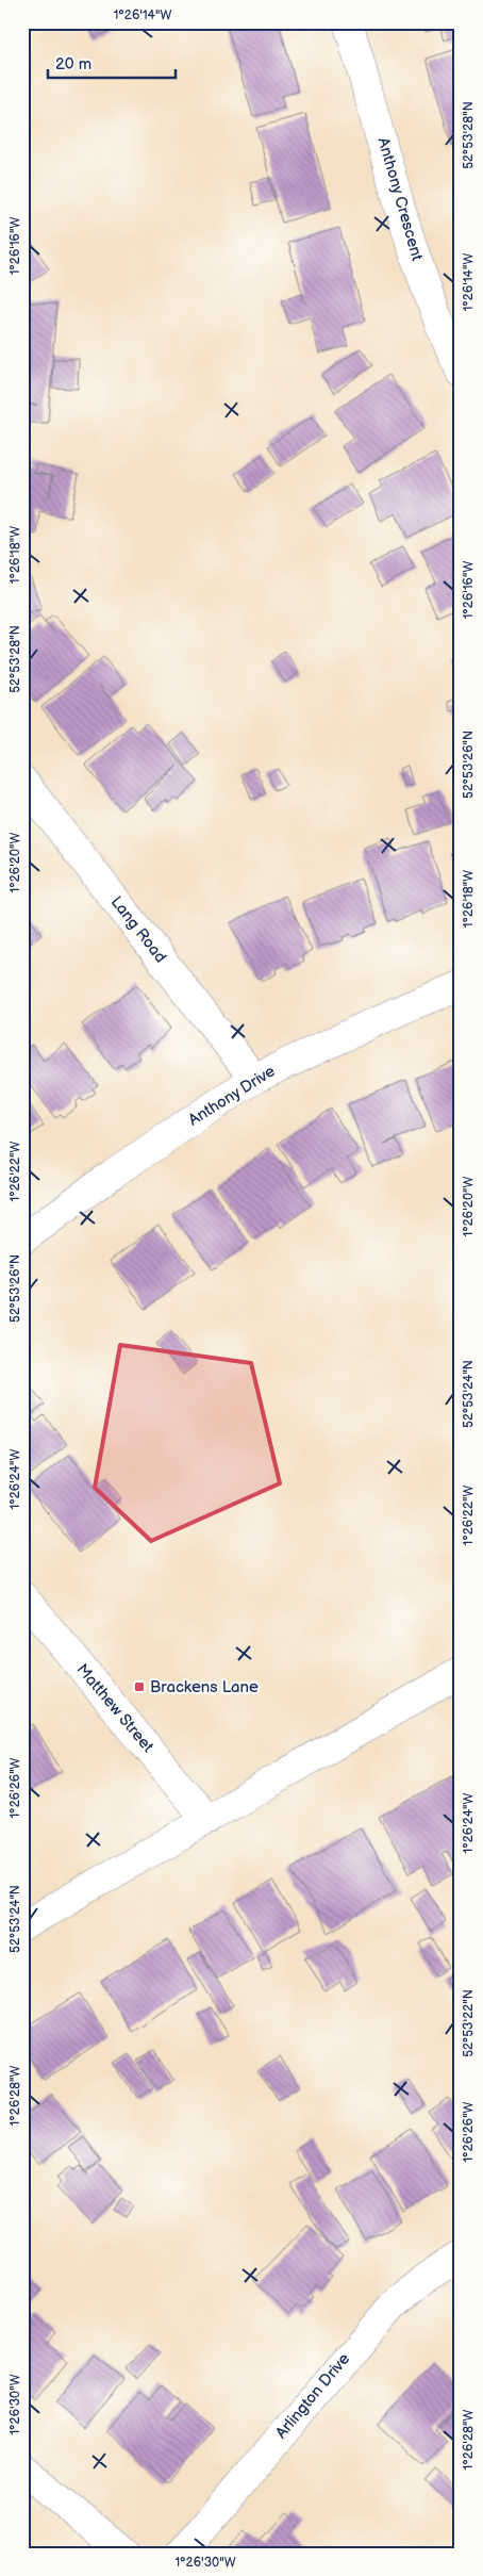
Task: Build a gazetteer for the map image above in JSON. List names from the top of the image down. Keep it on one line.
{"streets":{"street":["Anthony Crescent","Lang Road","Anthony Drive","Matthew Street","Arlington Drive"]},"crossings":[["Lang Road","Anthony Drive"]],"places":{"transit":["Brackens Lane"]},"scale_bar":"20 m","coordinates":["1°26'14\"W","52°53'28\"N","1°26'16\"W","1°26'18\"W","52°53'26\"N","1°26'20\"W","1°26'22\"W","52°53'24\"N","1°26'24\"W","1°26'26\"W","52°53'22\"N","1°26'28\"W","1°26'30\"W"]}
